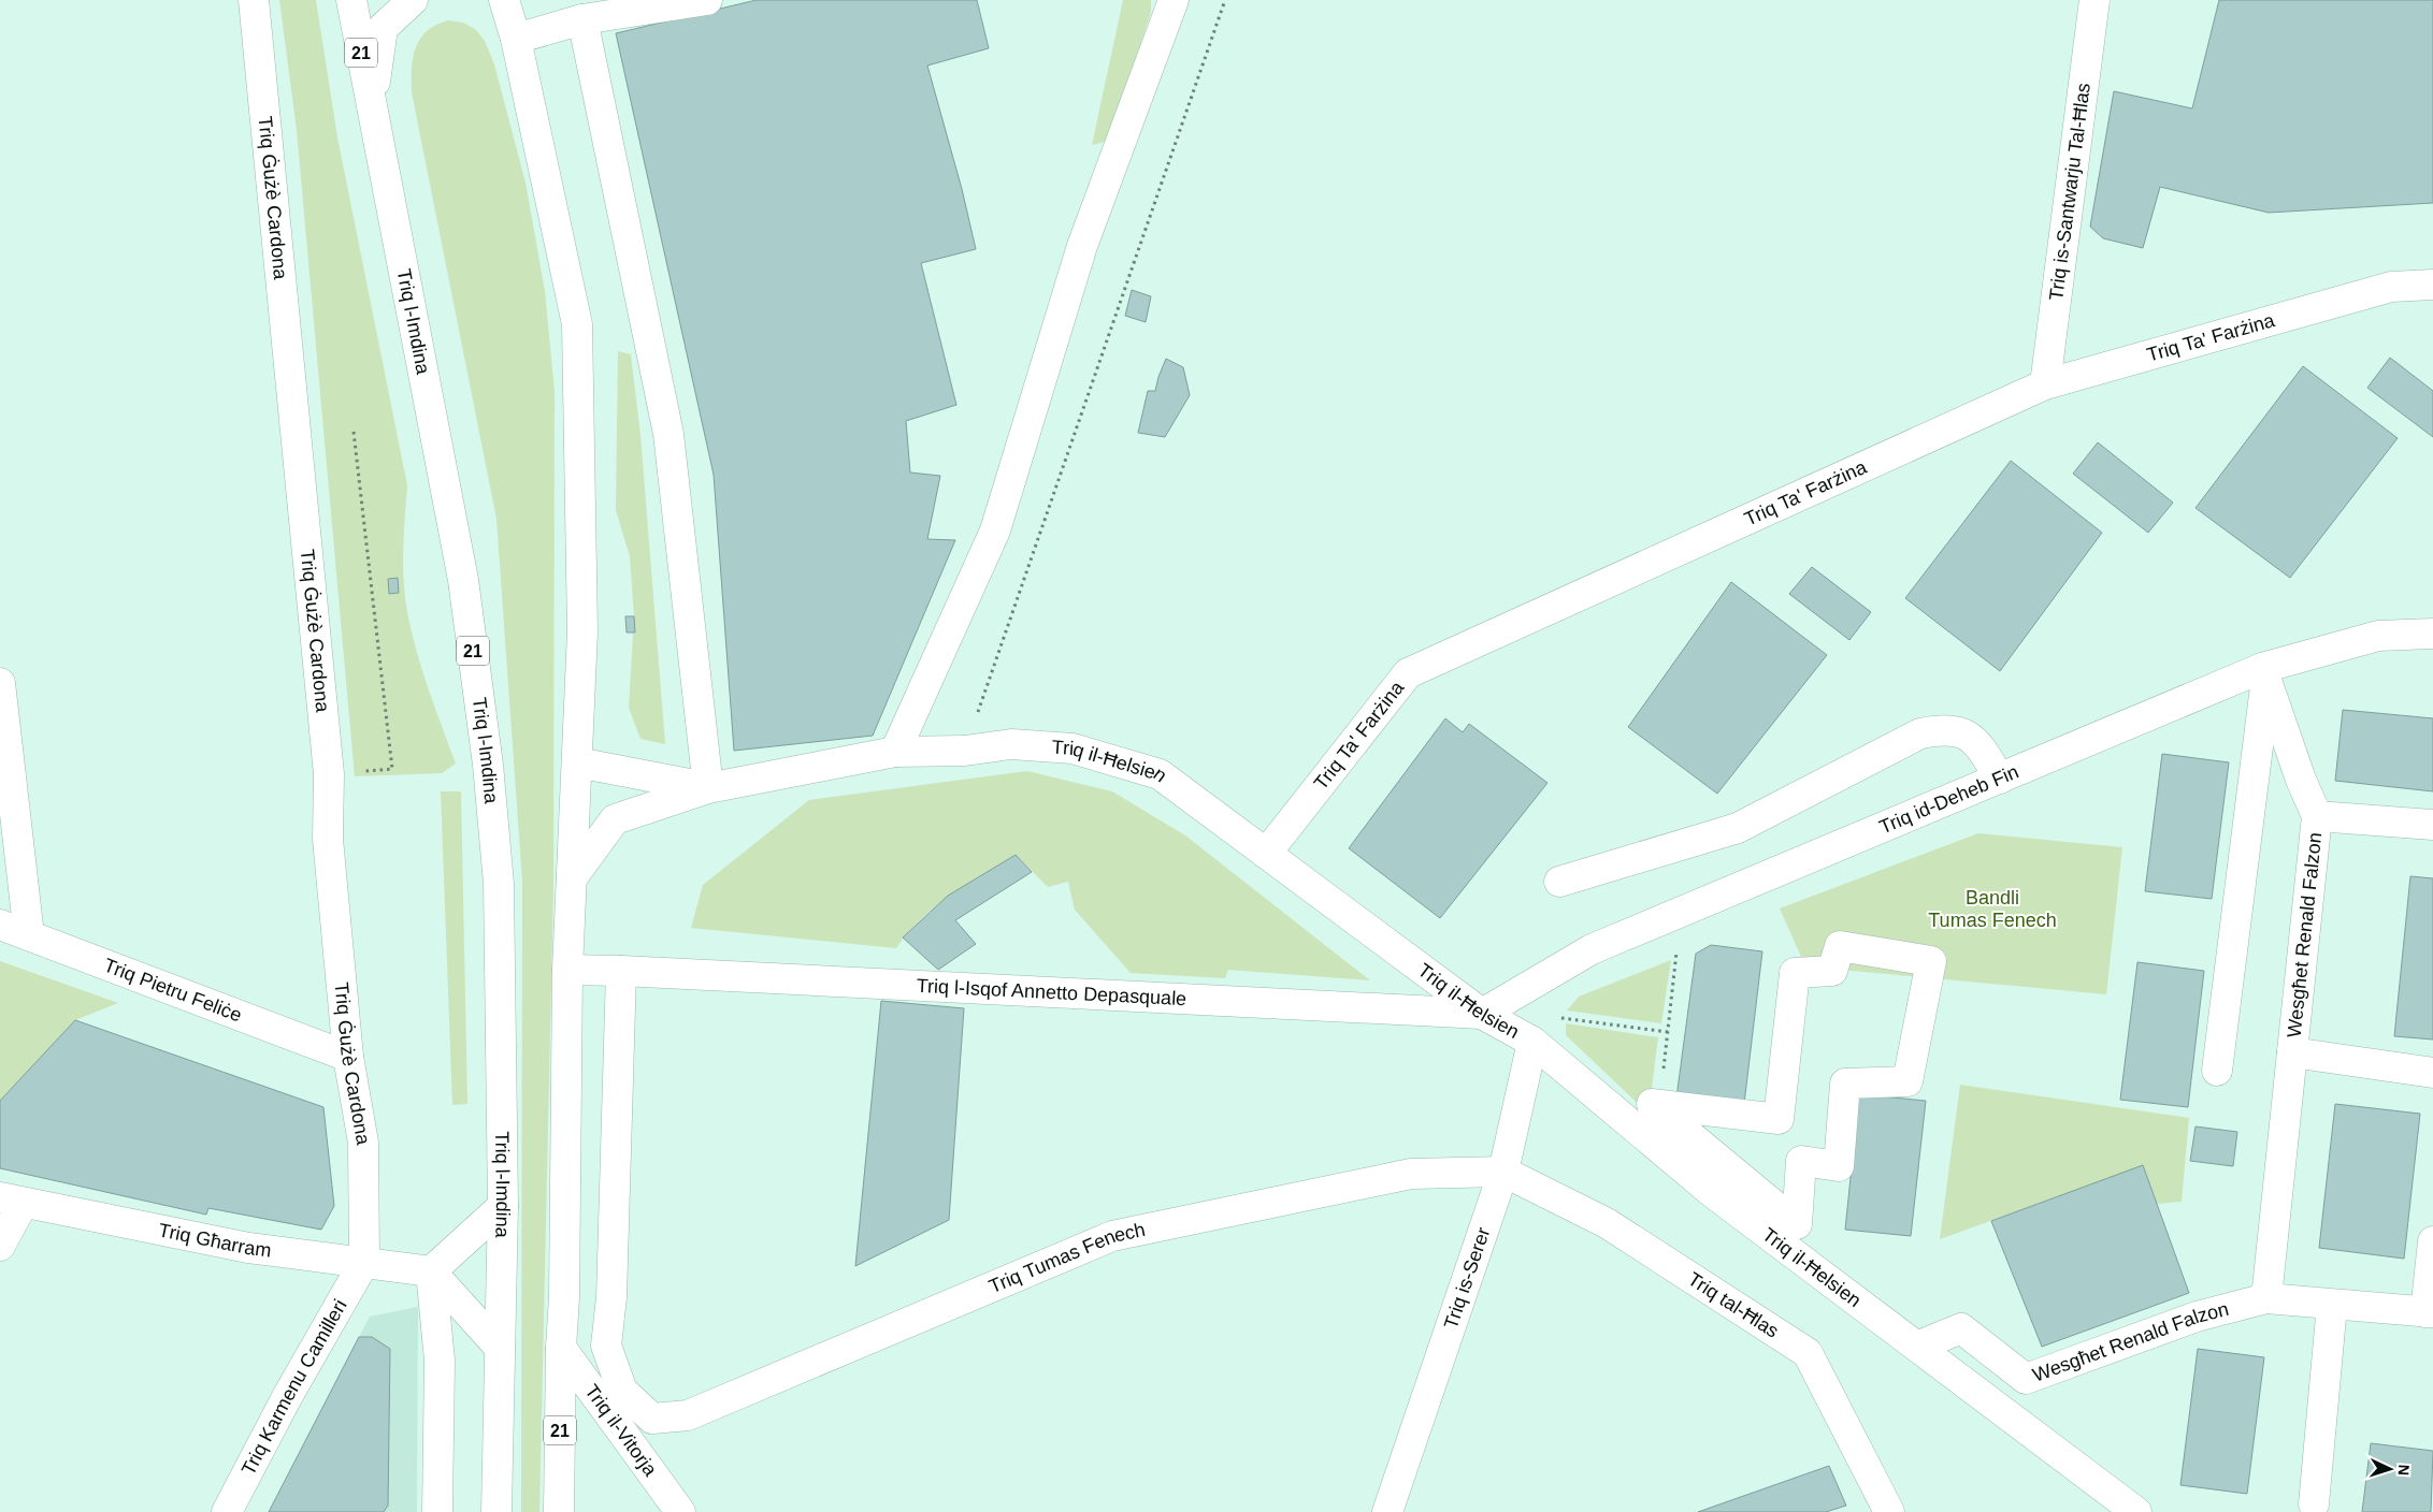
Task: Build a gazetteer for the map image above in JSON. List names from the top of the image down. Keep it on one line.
{"streets":{"main road":["21","Triq is-Santwarju Tal-Ħlas","Triq Ġużè Cardona","Triq l-Imdina","Triq Ta' Farżina","Triq il-Ħelsien","Triq id-Deheb Fin","Wesgħet Renald Falzon","Triq Pietru Feliċe","Triq l-Isqof Annetto Depasquale","Triq Għarram","Triq Tumas Fenech","Triq is-Serer","Triq tal-Ħlas","Triq Karmenu Camilleri","Triq il-Vitorja"]},"crossings":[["21","Triq il-Ħelsien"],["21","Triq l-Isqof Annetto Depasquale"],["21","Triq il-Vitorja"],["Triq is-Santwarju Tal-Ħlas","Triq Ta' Farżina"],["Triq Ġużè Cardona","Triq Pietru Feliċe"],["Triq Ġużè Cardona","Triq Għarram"],["Triq Ġużè Cardona","Triq Karmenu Camilleri"],["Triq Ta' Farżina","Triq il-Ħelsien"],["Triq il-Ħelsien","Triq id-Deheb Fin"],["Triq il-Ħelsien","Wesgħet Renald Falzon"],["Triq il-Ħelsien","Triq l-Isqof Annetto Depasquale"],["Triq il-Ħelsien","Triq is-Serer"],["Triq id-Deheb Fin","Wesgħet Renald Falzon"],["Triq id-Deheb Fin","Triq l-Isqof Annetto Depasquale"],["Triq l-Isqof Annetto Depasquale","Triq Tumas Fenech"],["Triq Għarram","Triq Karmenu Camilleri"],["Triq Tumas Fenech","Triq is-Serer"],["Triq Tumas Fenech","Triq tal-Ħlas"],["Triq is-Serer","Triq tal-Ħlas"]],"parks":["Bandli Tumas Fenech"],"north":"right"}
